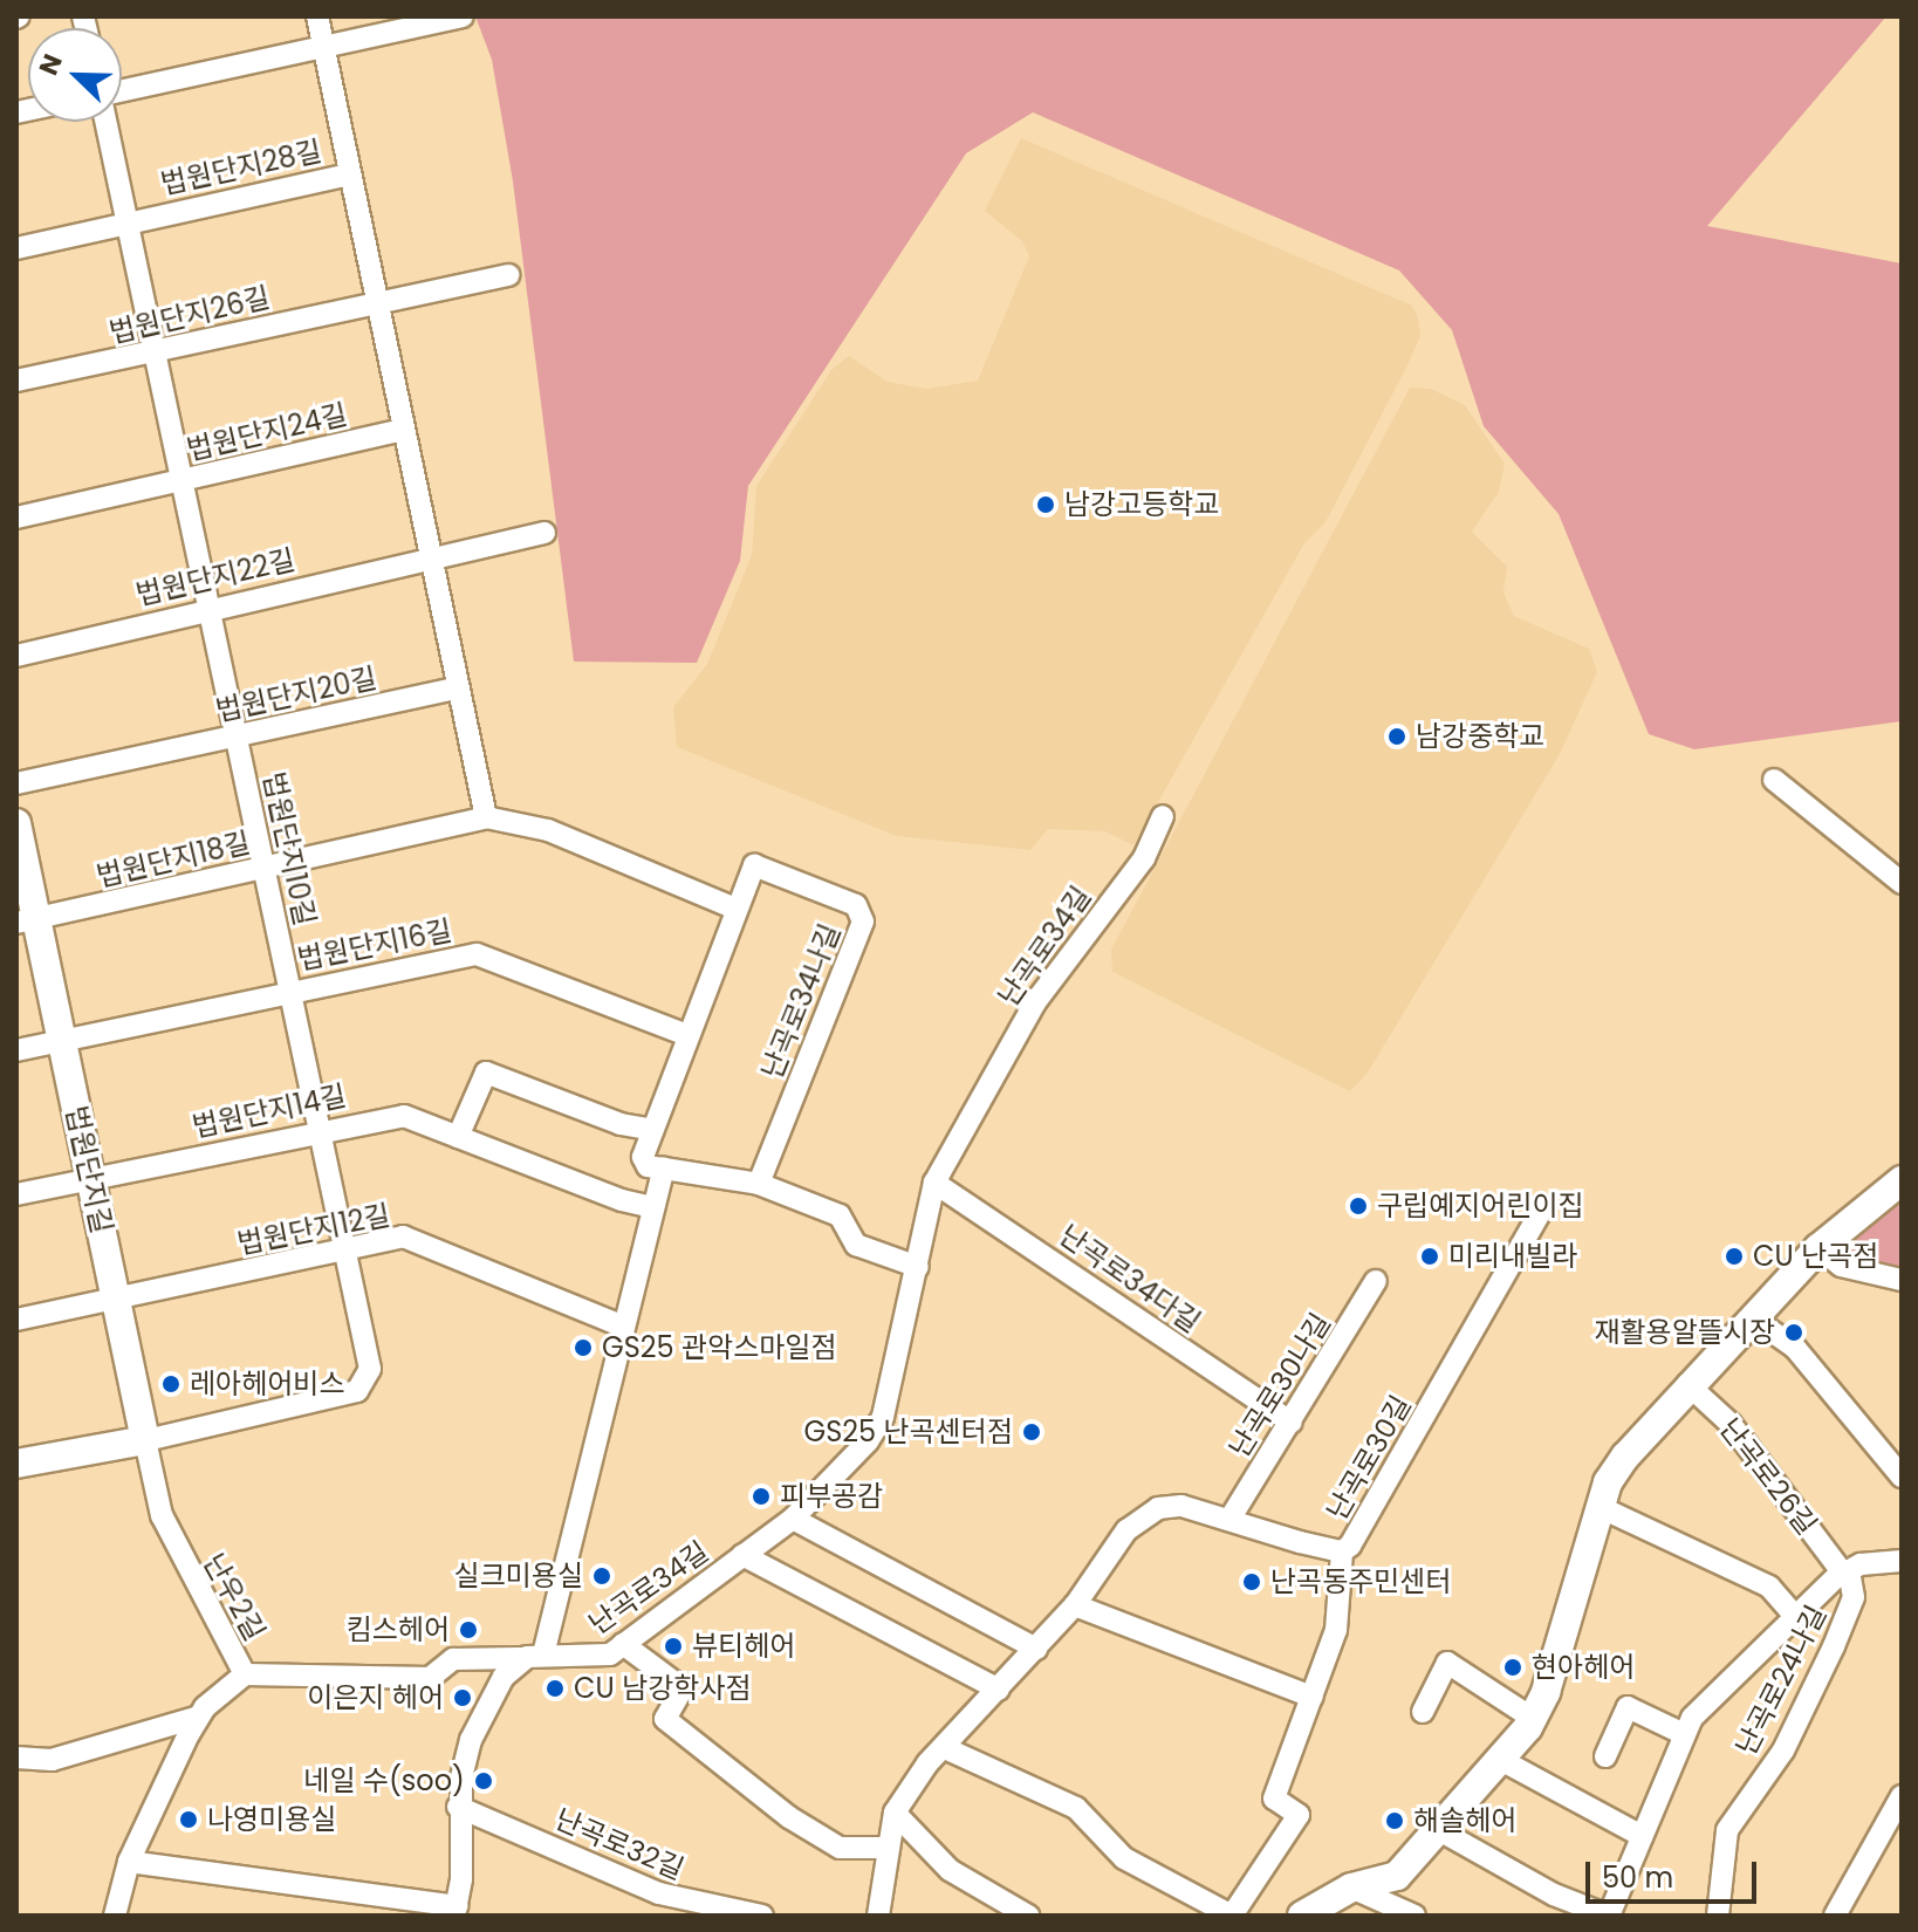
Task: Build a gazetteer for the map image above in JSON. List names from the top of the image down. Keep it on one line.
{"streets":{"street":["법원단지28길","법원단지26길","법원단지24길","법원단지22길","법원단지20길","법원단지10길","법원단지18길","법원단지16길","난곡로34길","난곡로34나길","법원단지14길","법원단지길","법원단지12길","난곡로34다길","난곡로30나길","난곡로30길","난곡로26길","난우2길","난곡로24나길","난곡로32길"]},"crossings":[["법원단지28길","법원단지10길"],["법원단지26길","법원단지10길"],["법원단지24길","법원단지10길"],["법원단지22길","법원단지10길"],["법원단지20길","법원단지10길"],["법원단지10길","법원단지18길"],["법원단지10길","법원단지16길"],["법원단지10길","법원단지14길"],["법원단지10길","법원단지길"],["법원단지10길","법원단지12길"],["법원단지10길","난우2길"],["법원단지18길","난곡로34나길"],["법원단지18길","법원단지길"],["법원단지16길","난곡로34나길"],["법원단지16길","법원단지길"],["난곡로34길","난곡로34다길"],["난곡로34길","난곡로30길"],["난곡로34길","난우2길"],["법원단지14길","법원단지길"],["법원단지길","법원단지12길"],["법원단지길","난우2길"],["난곡로34다길","난곡로30나길"],["난곡로30나길","난곡로30길"],["난곡로26길","난곡로24나길"]],"places":["남강고등학교","남강중학교","구립예지어린이집","미리내빌라","CU 난곡점","재활용알뜰시장","GS25 관악스마일점","레아헤어비스","GS25 난곡센터점","피부공감","실크미용실","난곡동주민센터","킴스헤어","뷰티헤어","현아헤어","CU 남강학사점","이은지 헤어","네일 수(soo)","나영미용실","해솔헤어"],"scale_bar":"50 m","north":"top left"}
